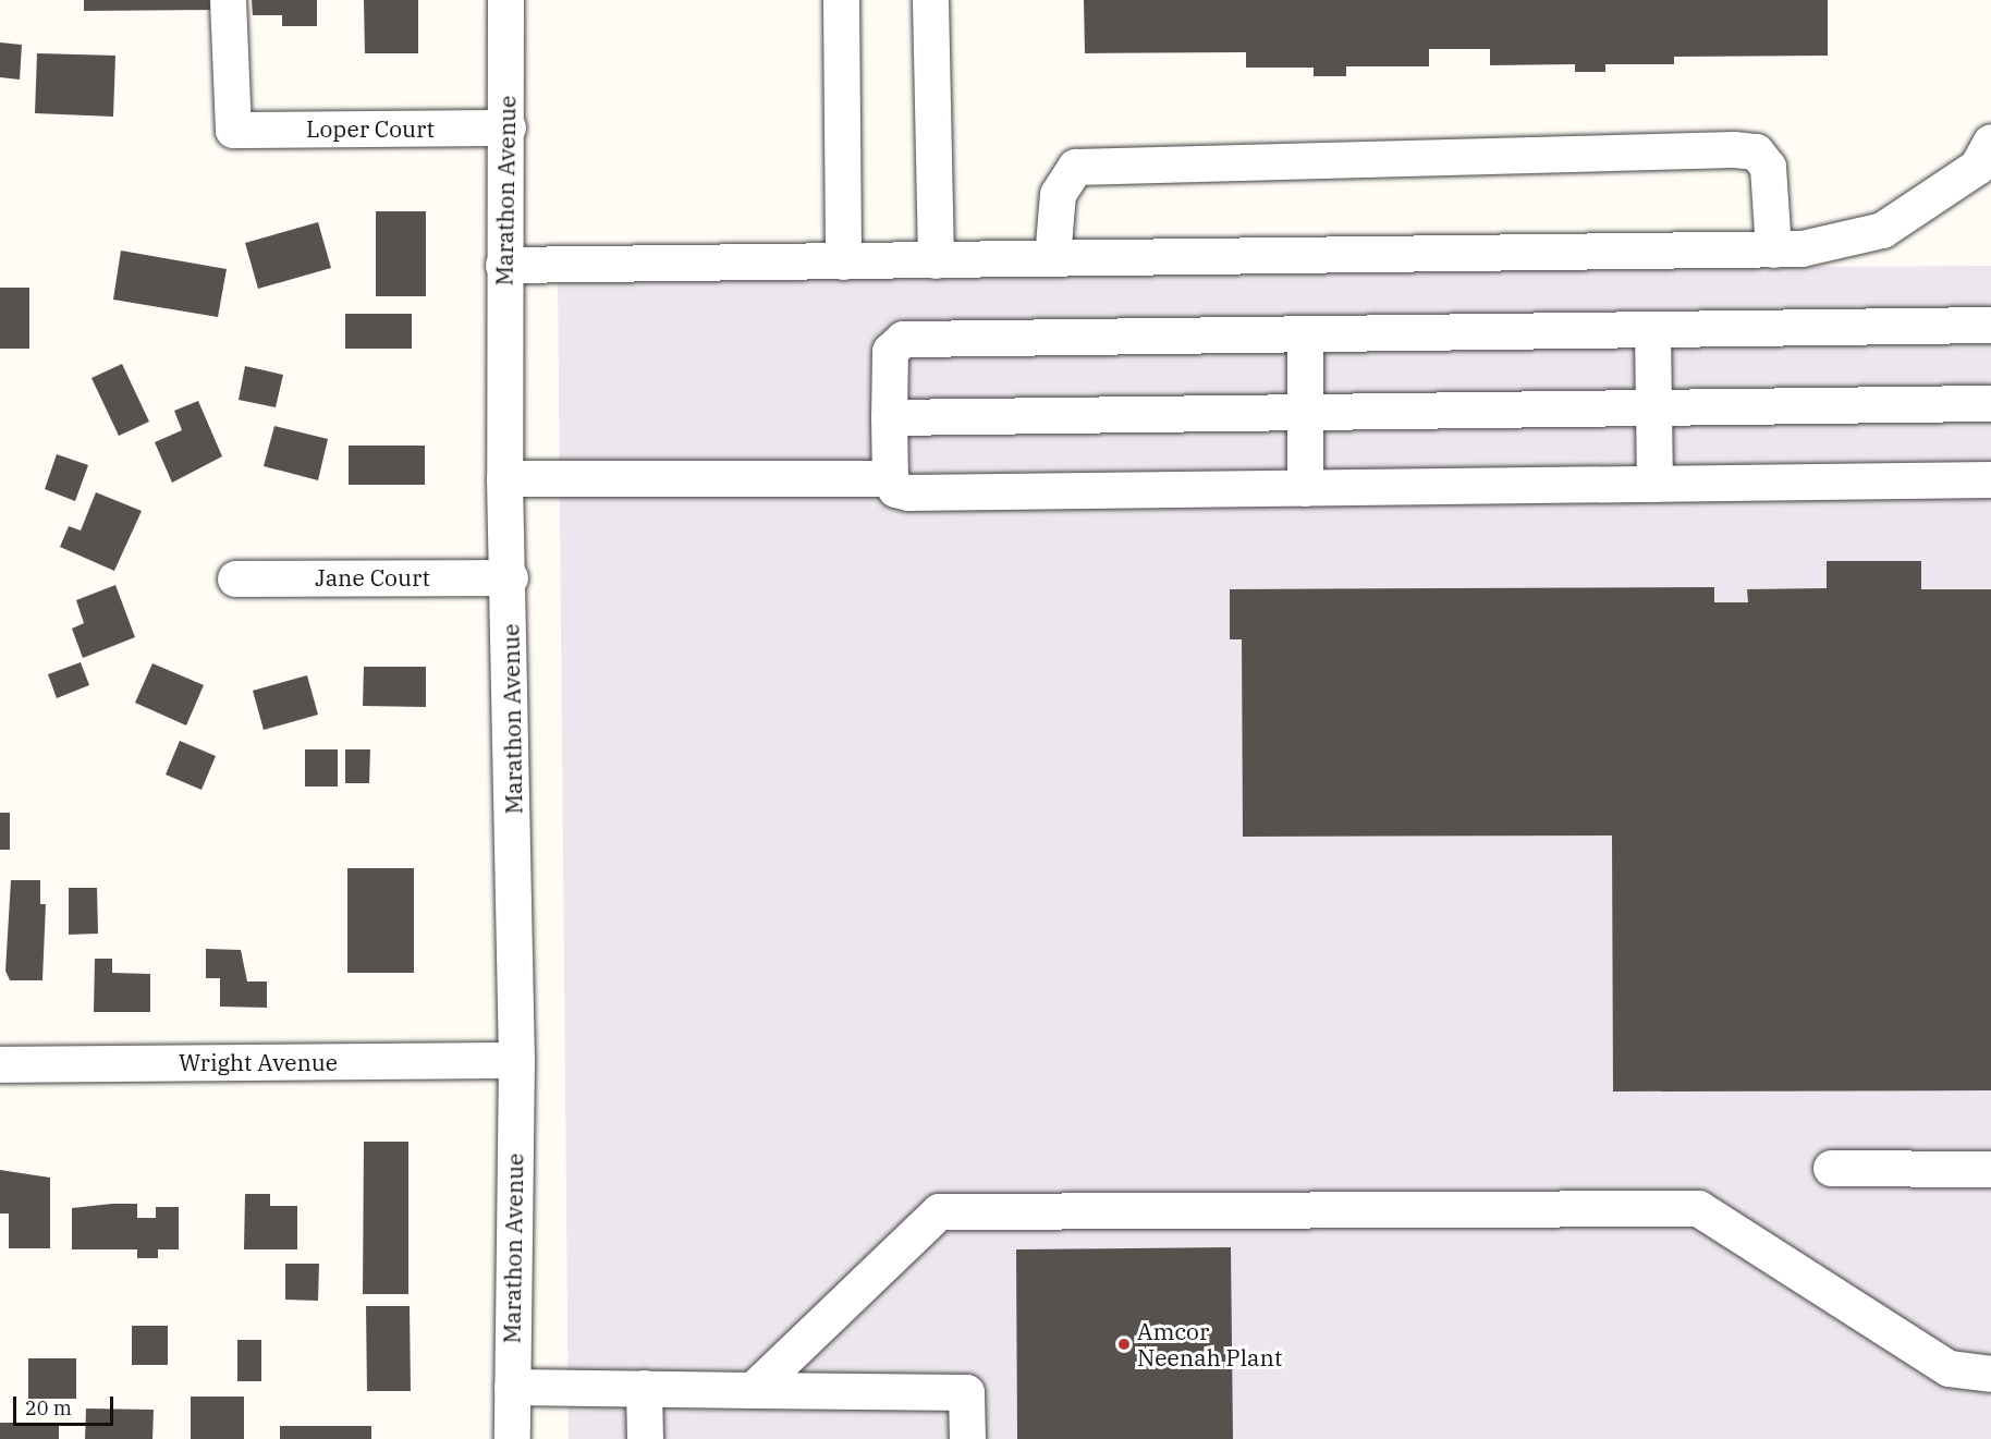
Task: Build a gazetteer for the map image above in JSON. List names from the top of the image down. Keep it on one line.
{"streets":{"street":["Loper Court","Marathon Avenue","Jane Court","Wright Avenue"]},"crossings":[["Loper Court","Marathon Avenue"],["Marathon Avenue","Jane Court"],["Marathon Avenue","Wright Avenue"]],"places":["Amcor Neenah Plant"],"scale_bar":"20 m"}
